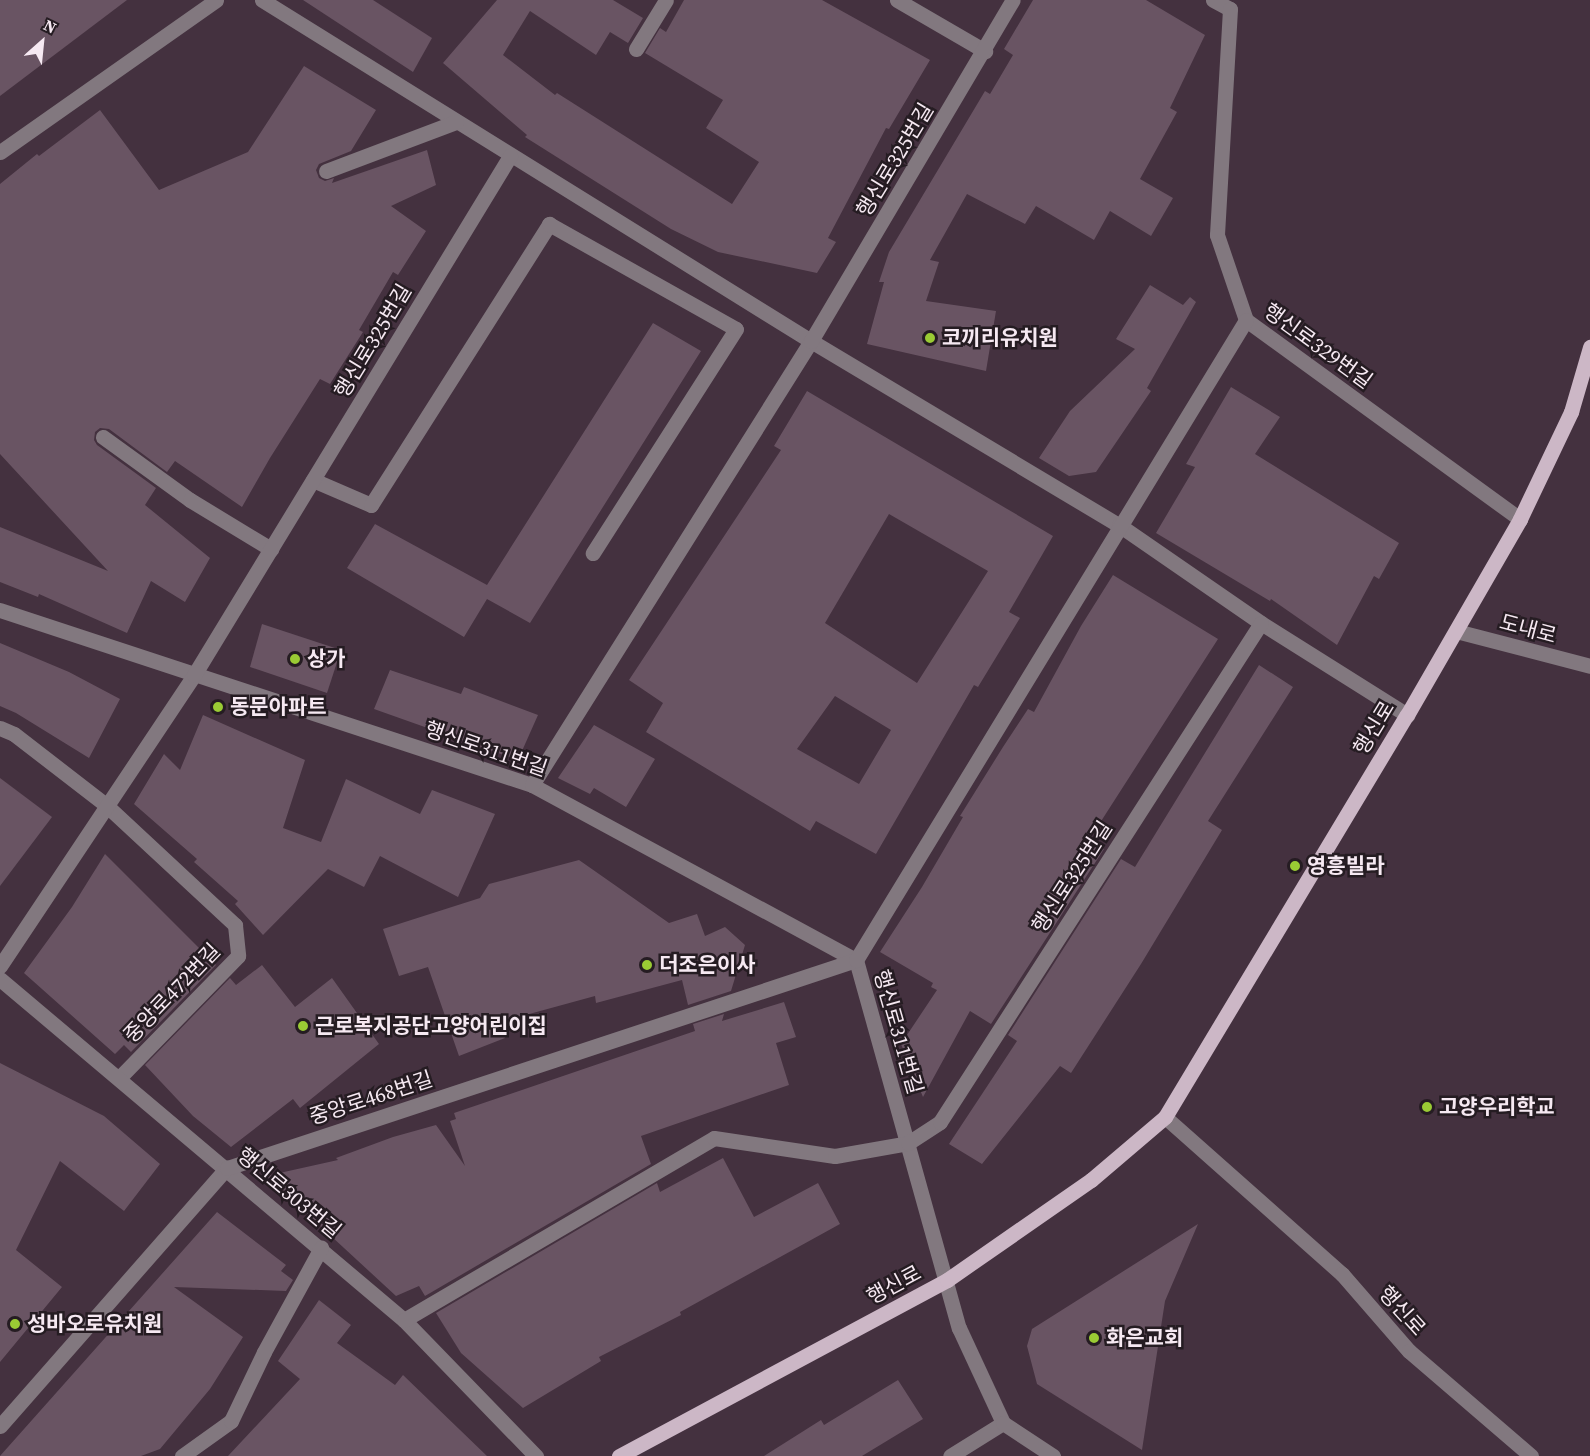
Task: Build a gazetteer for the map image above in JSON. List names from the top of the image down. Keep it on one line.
{"streets":{"main road":["행신로"],"street":["행신로325번길","행신로329번길","도내로","행신로311번길","중앙로472번길","중앙로468번길","행신로303번길"]},"crossings":[["행신로325번길","행신로311번길"],["행신로329번길","행신로"],["도내로","행신로"],["행신로","행신로311번길"],["행신로311번길","중앙로468번길"],["중앙로472번길","행신로303번길"],["중앙로468번길","행신로303번길"]],"places":["코끼리유치원","상가","동문아파트","영흥빌라","더조은이사","근로복지공단고양어린이집","고양우리학교","성바오로유치원","화은교회"],"north":"top right"}
